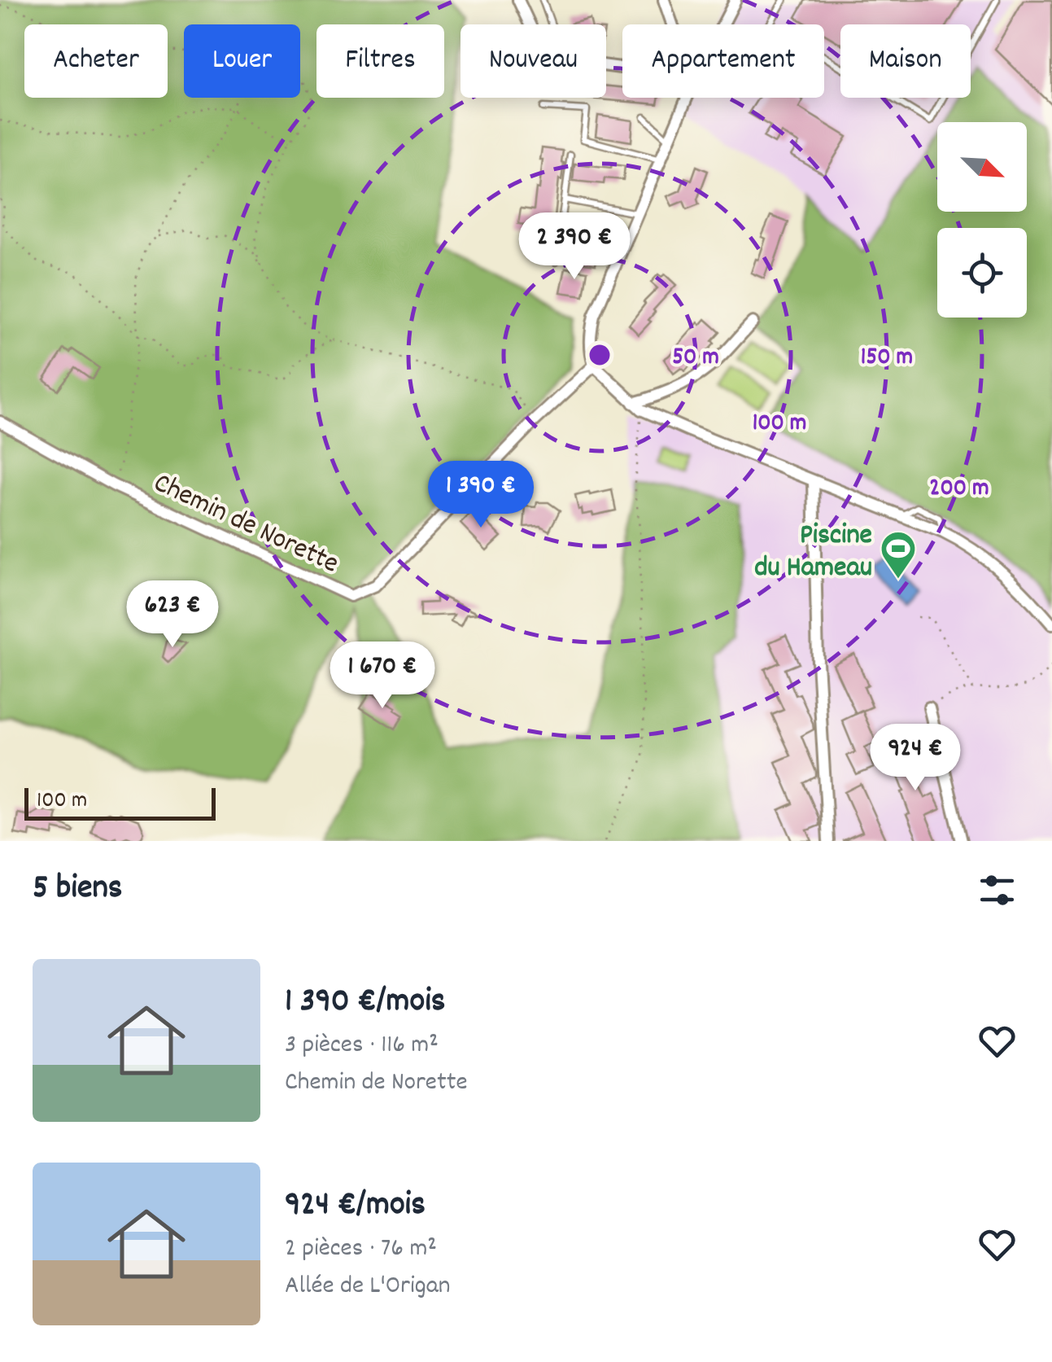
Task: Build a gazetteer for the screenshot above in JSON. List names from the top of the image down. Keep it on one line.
{"streets":{"street":["Chemin de Norette"]},"places":{"sports":["Piscine du Hameau"]},"scale_bar":"100 m","north":"bottom right","page":{"chip":["Acheter","Louer","Filtres","Nouveau","Appartement","Maison"],"price":["2 390 €","1 390 €","623 €","1 670 €","924 €"],"scale":"100 m","heading":"5 biens","list":[{"name":"1 390 €/mois","note":"3 pièces · 116 m² · Chemin de Norette"},{"name":"924 €/mois","note":"2 pièces · 76 m² · Allée de L'Origan"}]},"rings":["50 m","150 m","100 m","200 m"]}
